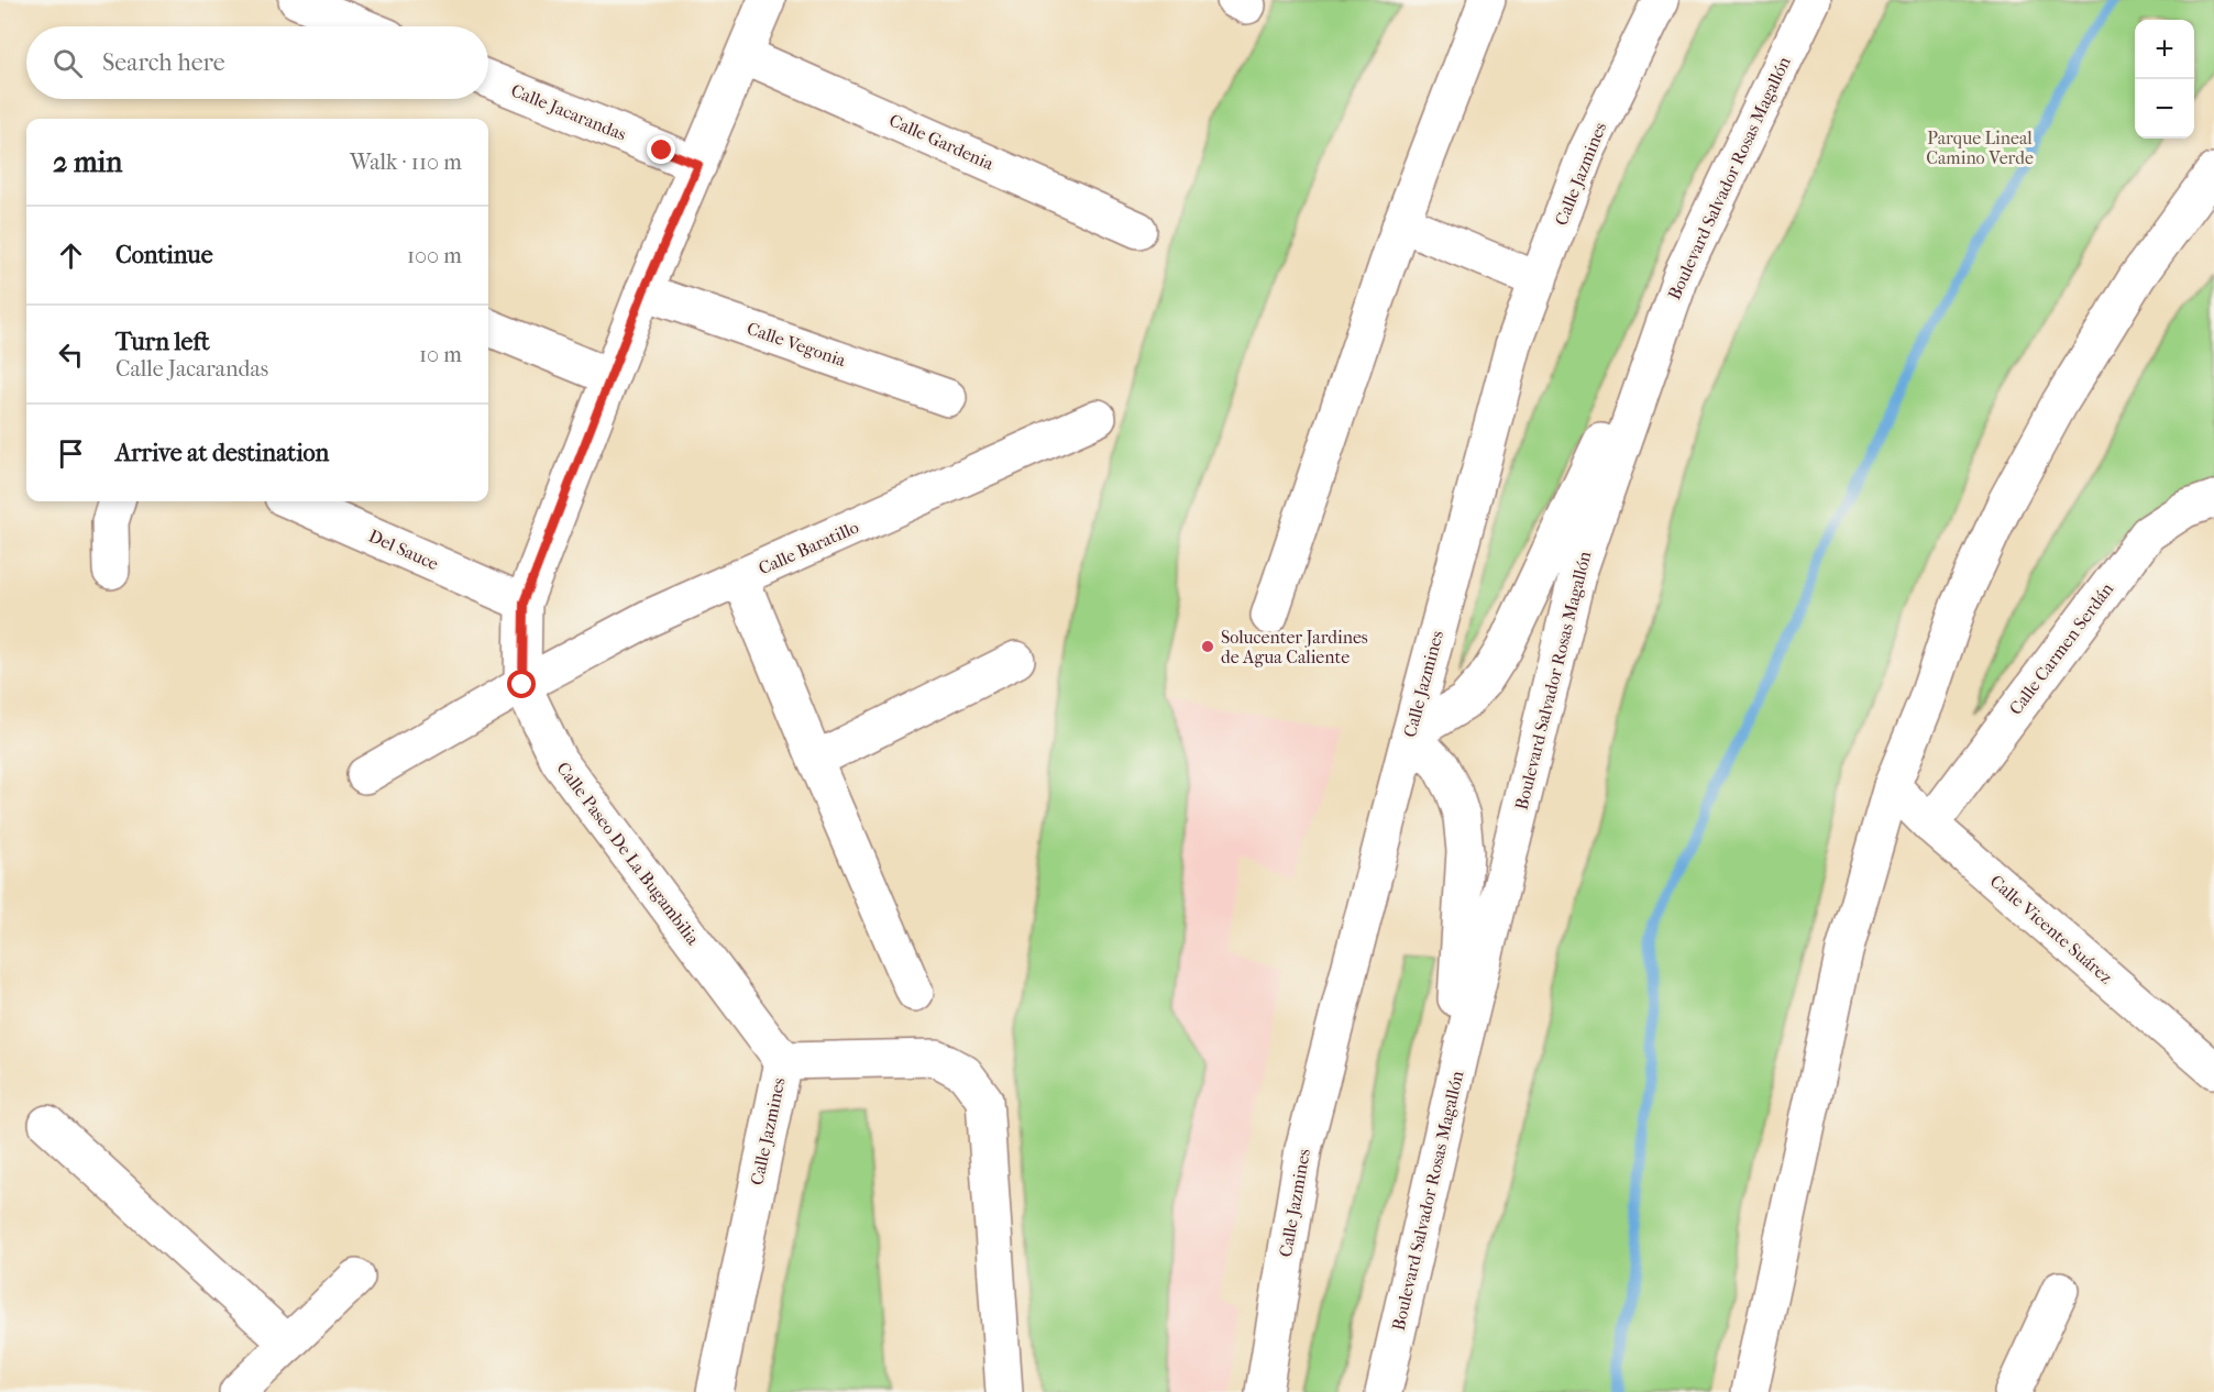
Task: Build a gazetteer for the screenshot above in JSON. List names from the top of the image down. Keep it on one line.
{"streets":{"main road":["Calle Jacarandas","Calle Gardenia","Calle Jazmines","Boulevard Salvador Rosas Magallón","Calle Vegonia","Calle Baratillo","Del Sauce","Calle Carmen Serdán","Calle Paseo De La Bugambilia","Calle Vicente Suárez"]},"crossings":[["Calle Jacarandas","Calle Paseo De La Bugambilia"],["Calle Gardenia","Calle Paseo De La Bugambilia"],["Calle Jazmines","Calle Paseo De La Bugambilia"],["Calle Vegonia","Calle Paseo De La Bugambilia"],["Calle Baratillo","Calle Paseo De La Bugambilia"],["Del Sauce","Calle Paseo De La Bugambilia"],["Calle Carmen Serdán","Calle Vicente Suárez"]],"parks":["Parque Lineal Camino Verde"],"places":["Solucenter Jardines de Agua Caliente"],"page":{"map_buttons":["+","−"],"search":"Search here","heading":["2 min","Walk · 110 m"],"list":[["Continue","100 m"],["Turn left","Calle Jacarandas","10 m"],"Arrive at destination"]}}
